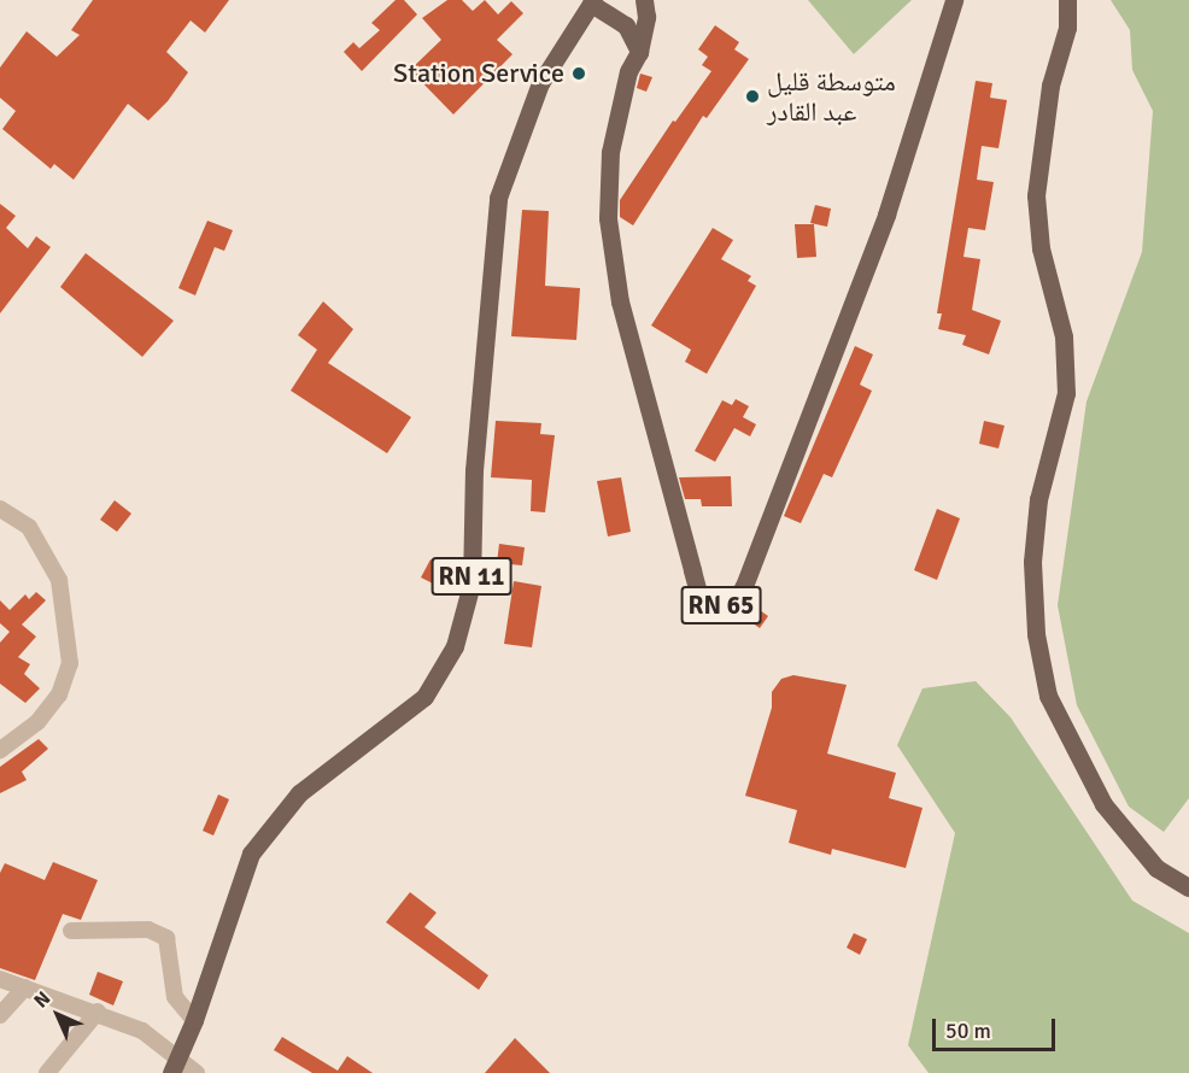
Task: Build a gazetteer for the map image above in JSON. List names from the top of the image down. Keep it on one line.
{"streets":{"main road":["RN 11","RN 65"]},"places":["Station Service","متوسطة قليل عبد القادر"],"scale_bar":"50 m","north":"top left"}
